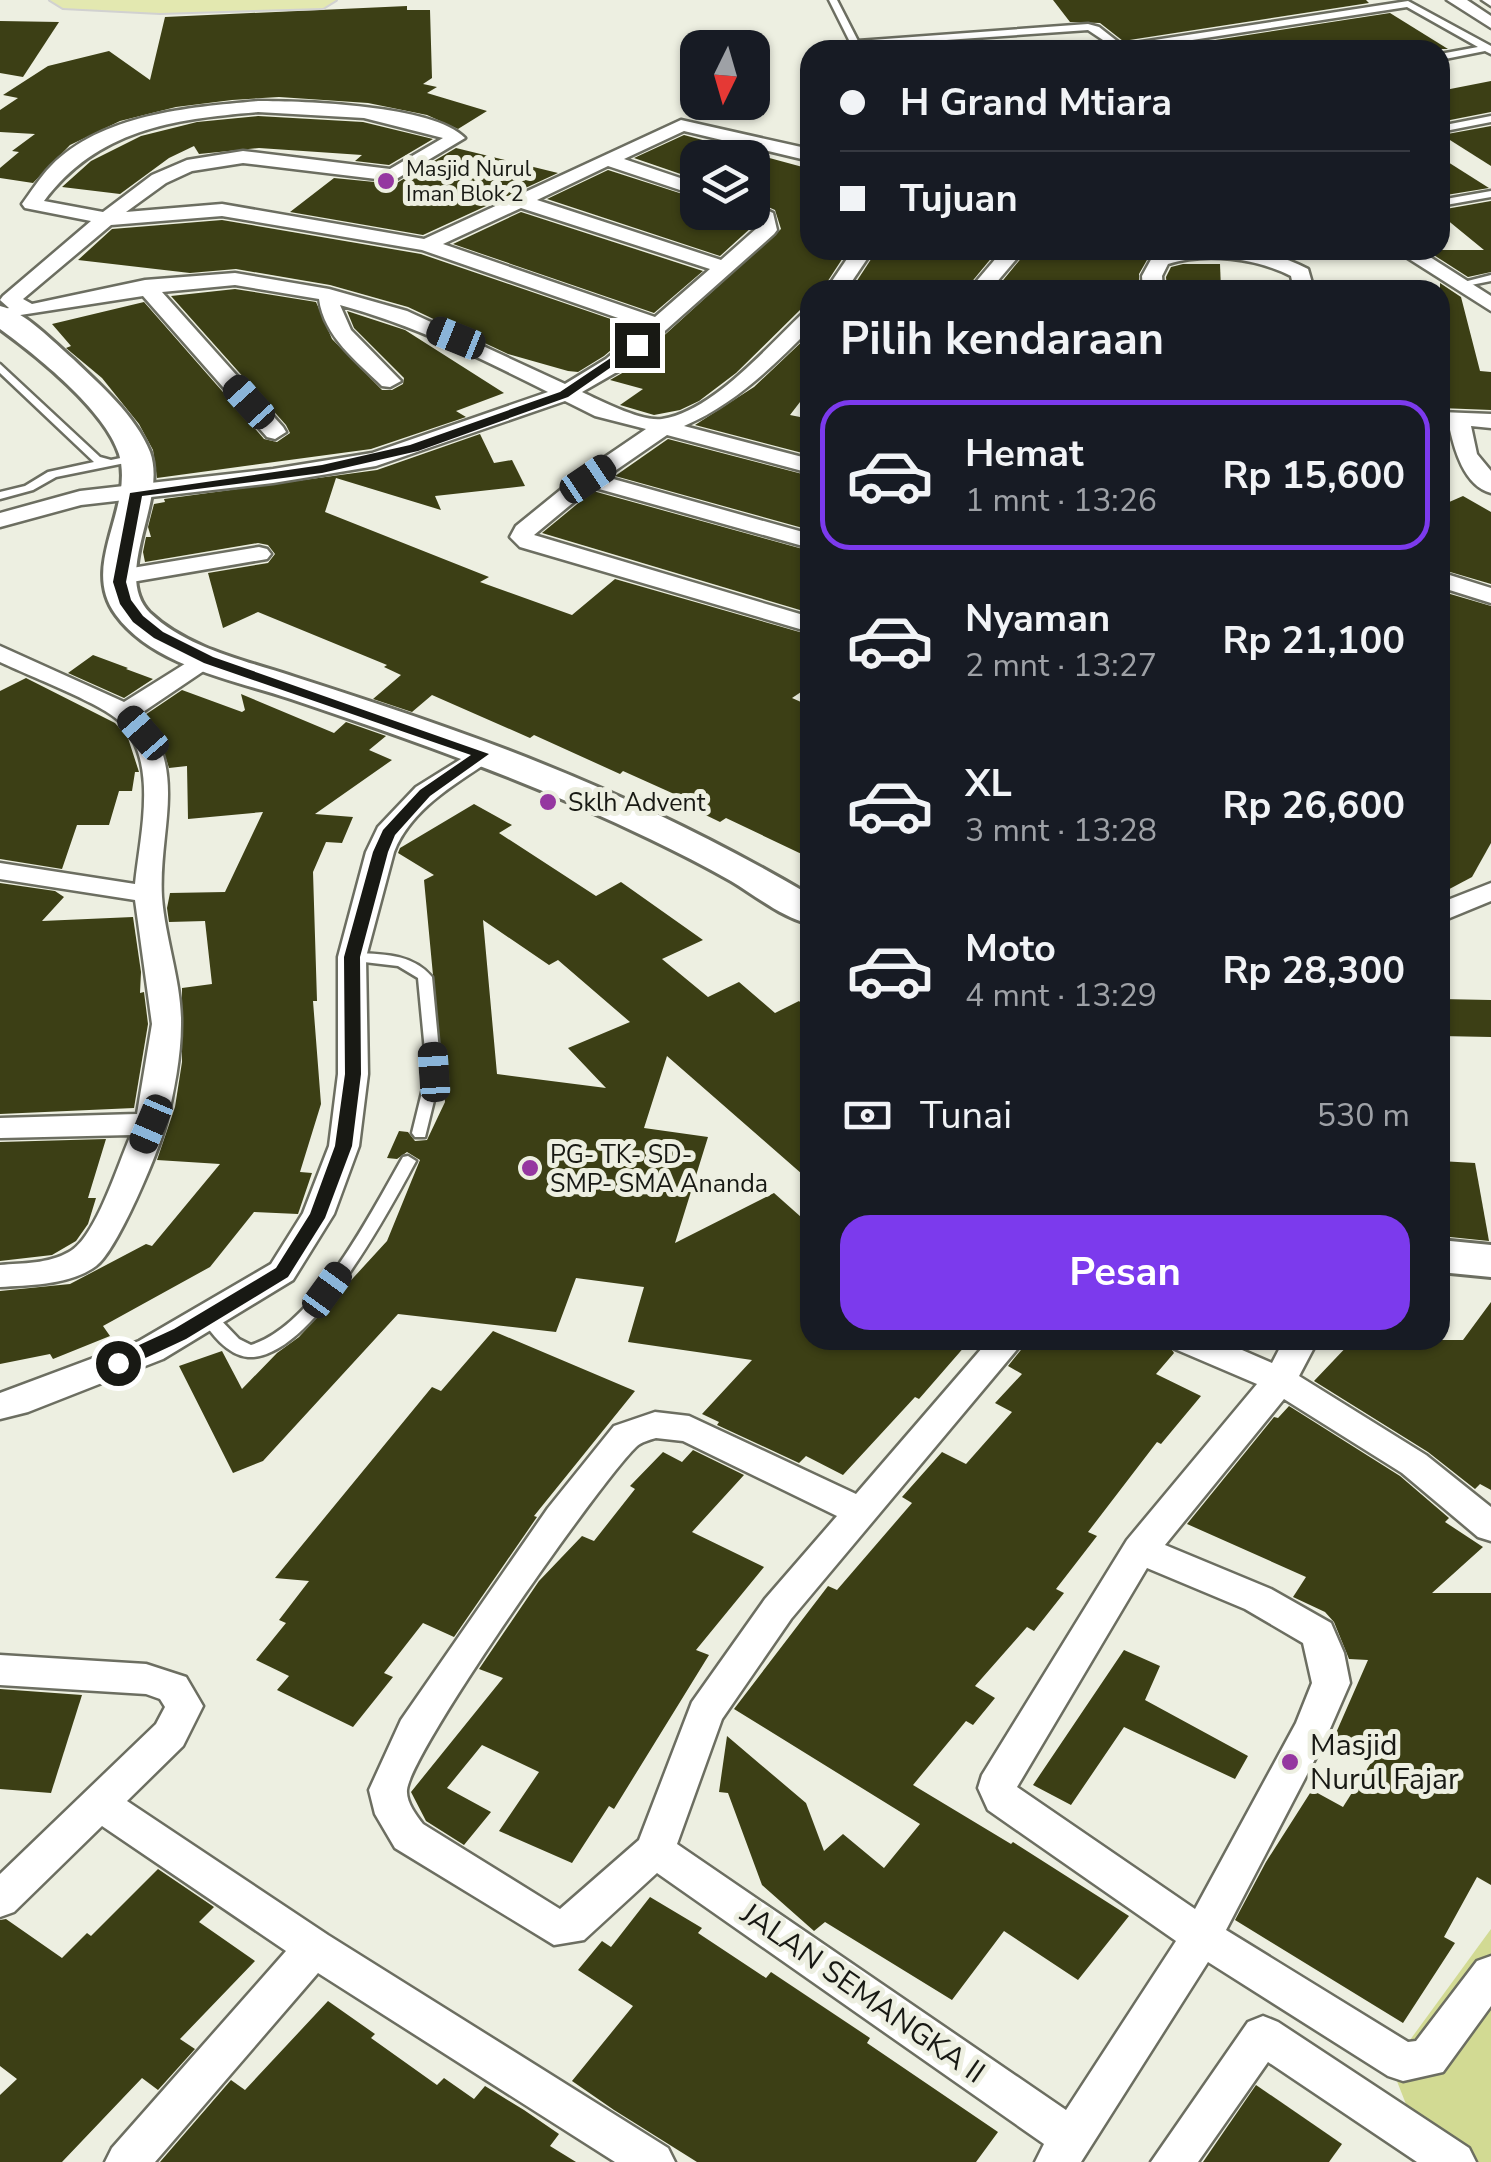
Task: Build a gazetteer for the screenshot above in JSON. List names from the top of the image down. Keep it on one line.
{"streets":{"street":["JALAN SEMANGKA II"]},"places":["Masjid Nurul Iman Blok 2","Sklh Advent","PG- TK- SD- SMP- SMA Ananda","Masjid Nurul Fajar"],"north":"bottom","page":{"banner":["H Grand Mtiara","Tujuan"],"heading":"Pilih kendaraan","list":[{"name":"Hemat","note":"1 mnt · 13:26","value":"Rp 15,600"},{"name":"Nyaman","note":"2 mnt · 13:27","value":"Rp 21,100"},{"name":"XL","note":"3 mnt · 13:28","value":"Rp 26,600"},{"name":"Moto","note":"4 mnt · 13:29","value":"Rp 28,300"}],"pay":["Tunai","530 m"],"buttons":"Pesan"}}
